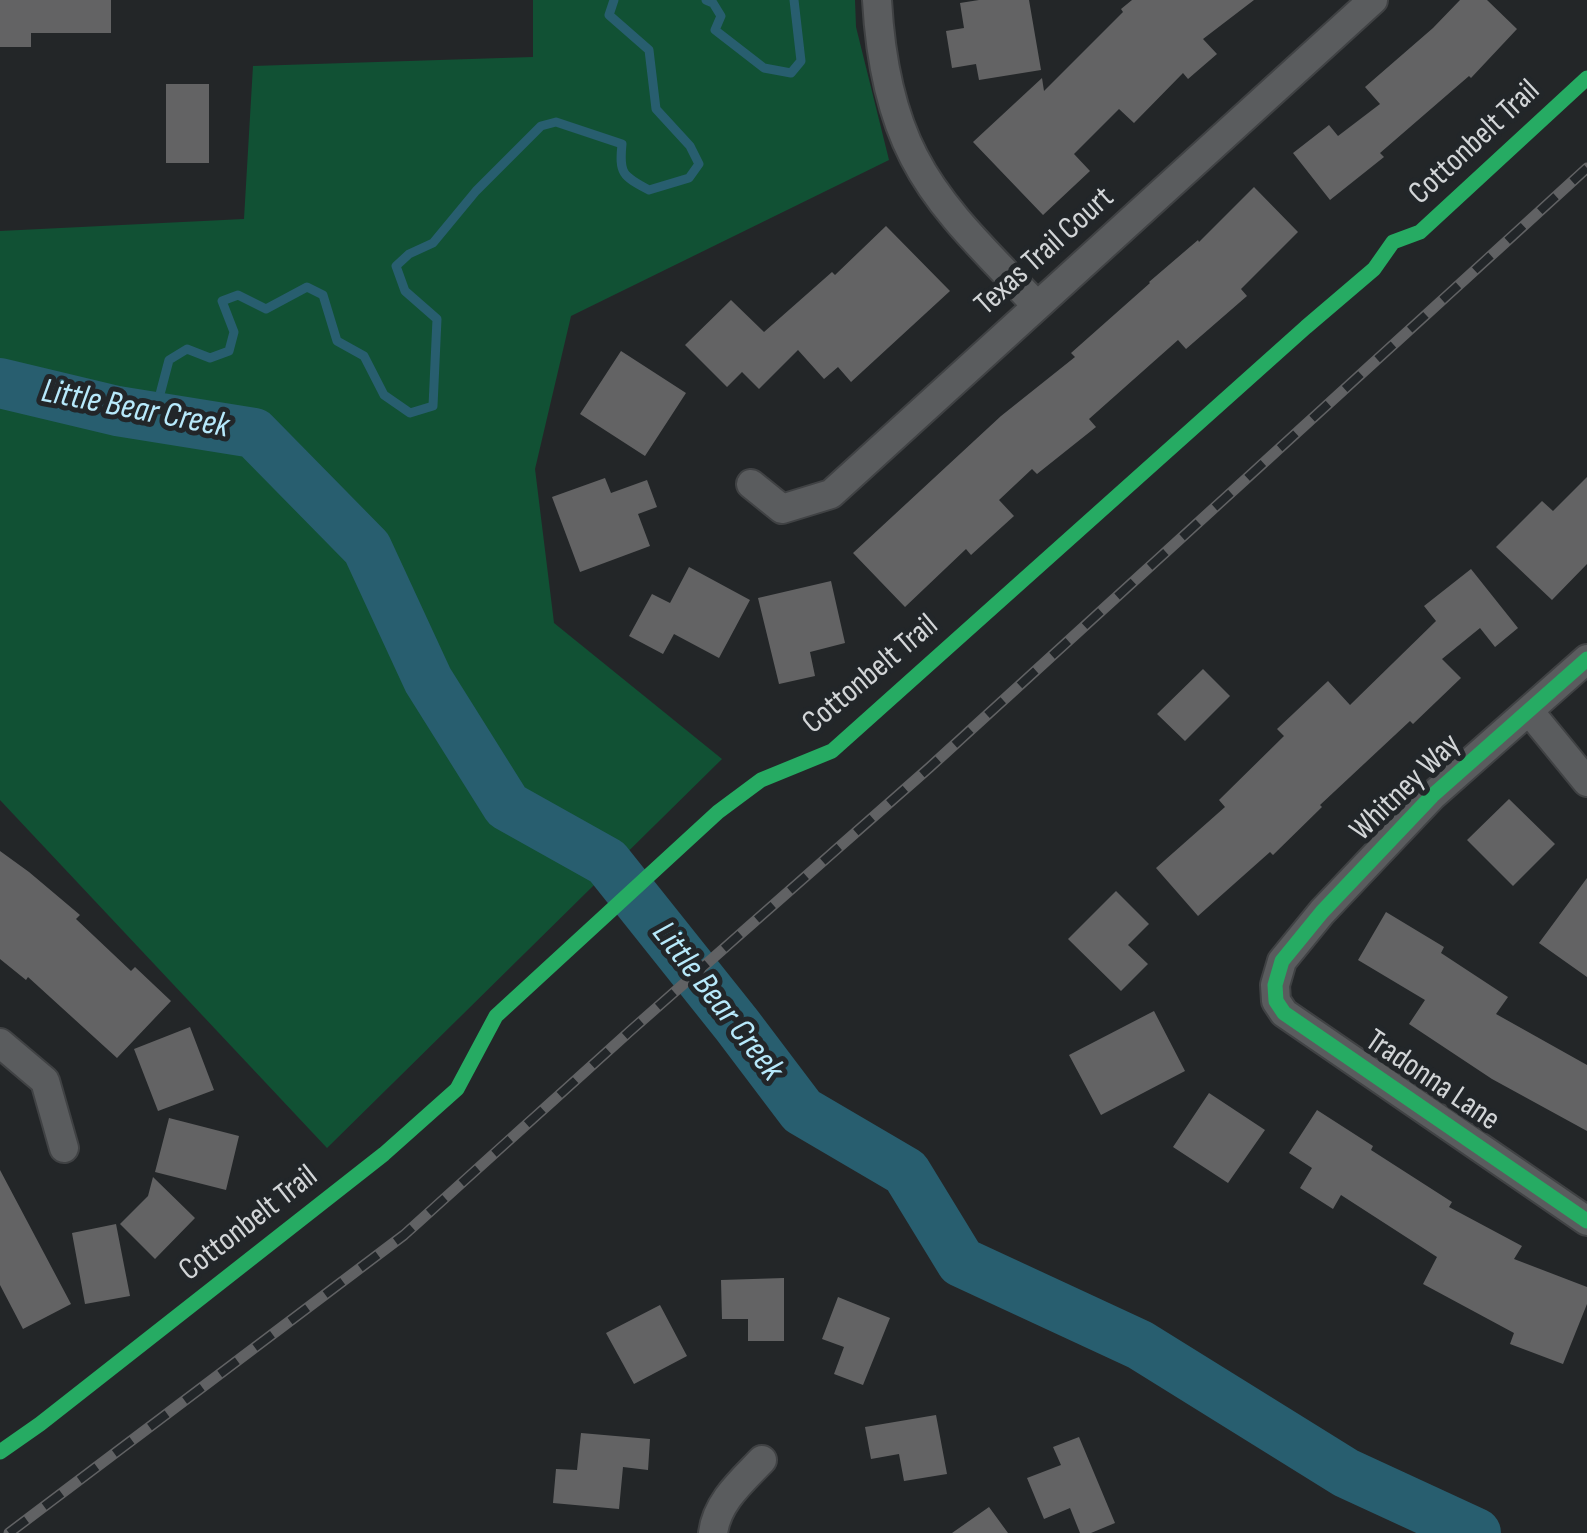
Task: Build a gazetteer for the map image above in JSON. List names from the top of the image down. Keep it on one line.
{"streets":{"street":["Texas Trail Court","Whitney Way","Tradonna Lane"],"cycle path":["Cottonbelt Trail"]},"crossings":[["Whitney Way","Tradonna Lane"]],"water":["Little Bear Creek"]}
